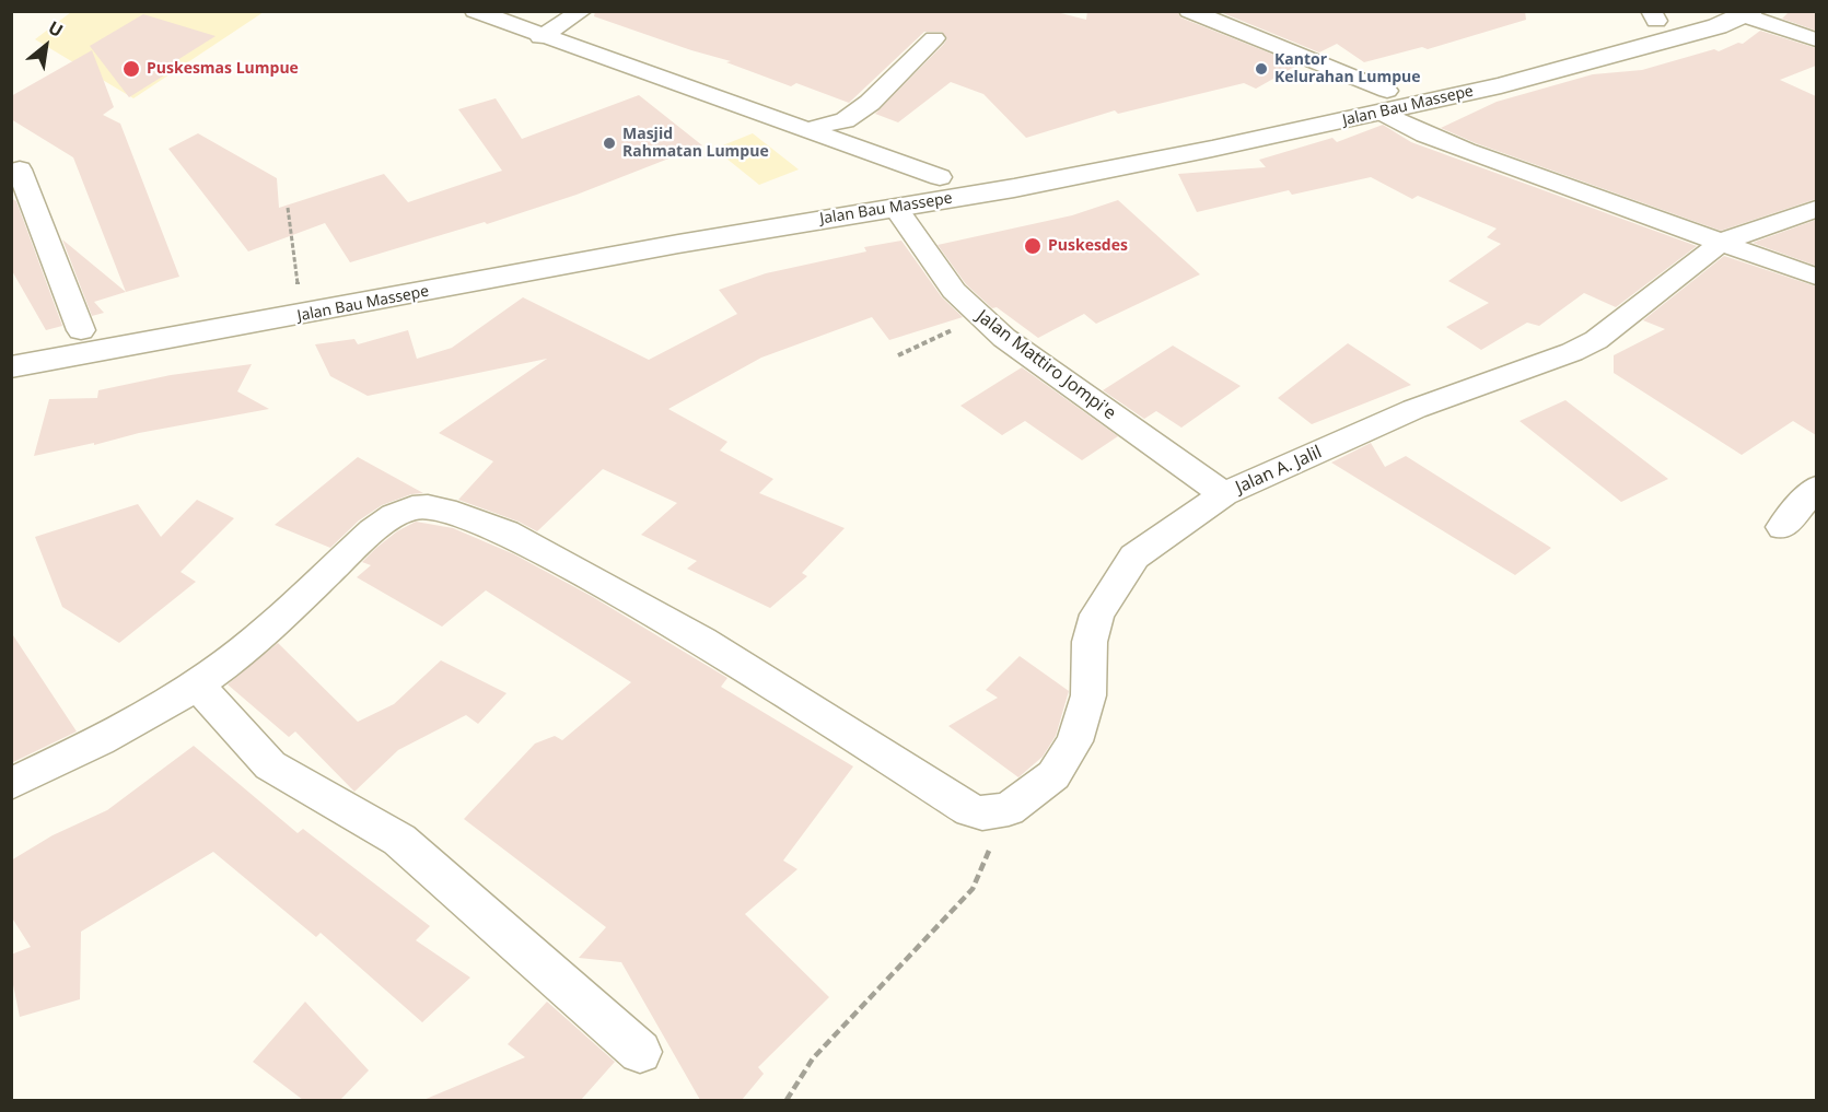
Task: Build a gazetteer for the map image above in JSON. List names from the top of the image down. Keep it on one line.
{"streets":{"highway":["Jalan Bau Massepe"],"street":["Jalan Mattiro Jompi'e","Jalan A. Jalil"]},"crossings":[["Jalan Bau Massepe","Jalan Mattiro Jompi'e"],["Jalan Mattiro Jompi'e","Jalan A. Jalil"]],"places":["Puskesmas Lumpue","Kantor Kelurahan Lumpue","Masjid Rahmatan Lumpue","Puskesdes"],"north":"top right"}
